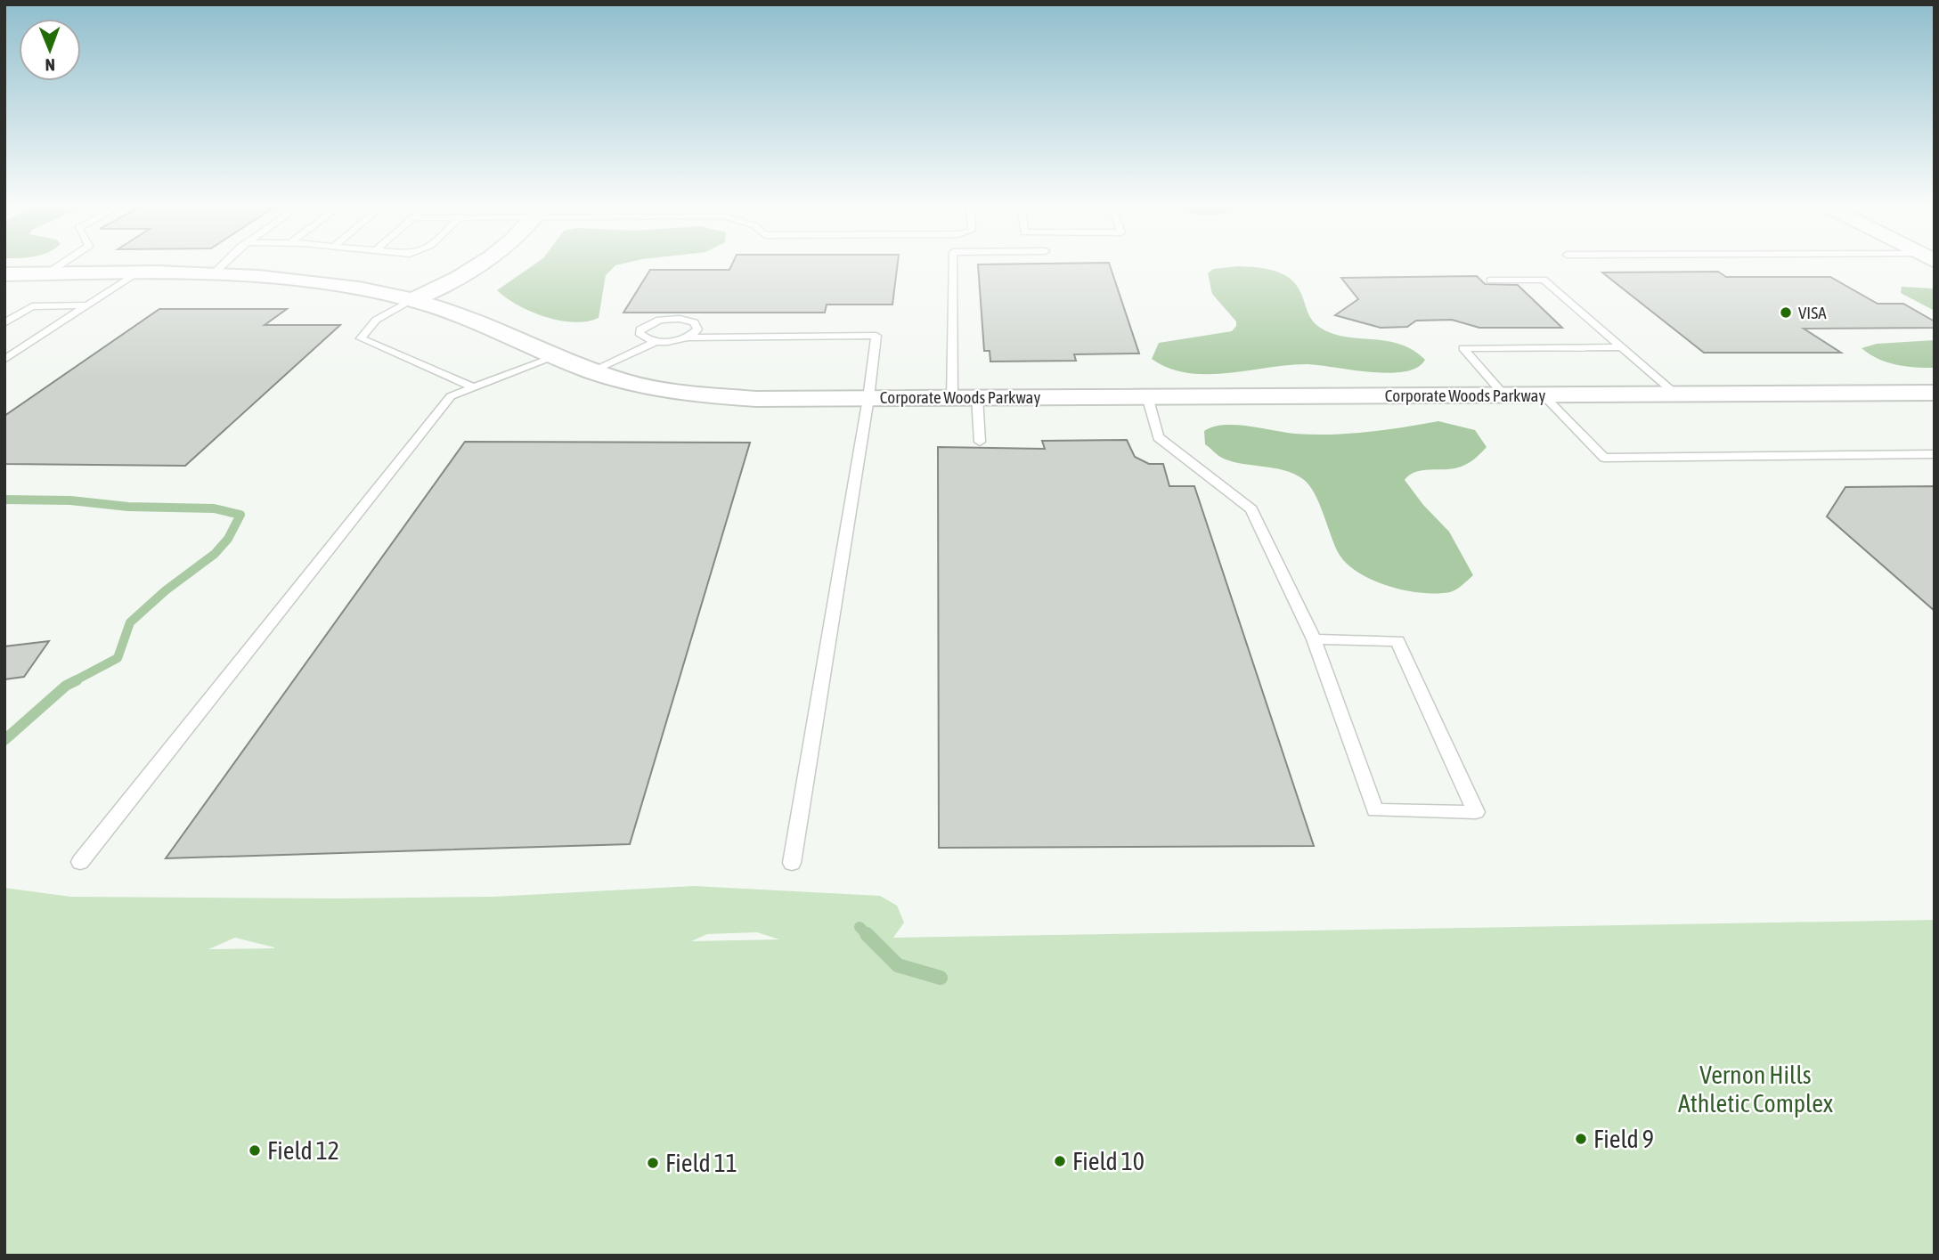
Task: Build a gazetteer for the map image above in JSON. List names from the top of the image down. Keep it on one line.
{"streets":{"street":["Corporate Woods Parkway"]},"parks":["Vernon Hills Athletic Complex"],"places":["VISA","Field 9","Field 12","Field 10","Field 11"],"north":"bottom"}
